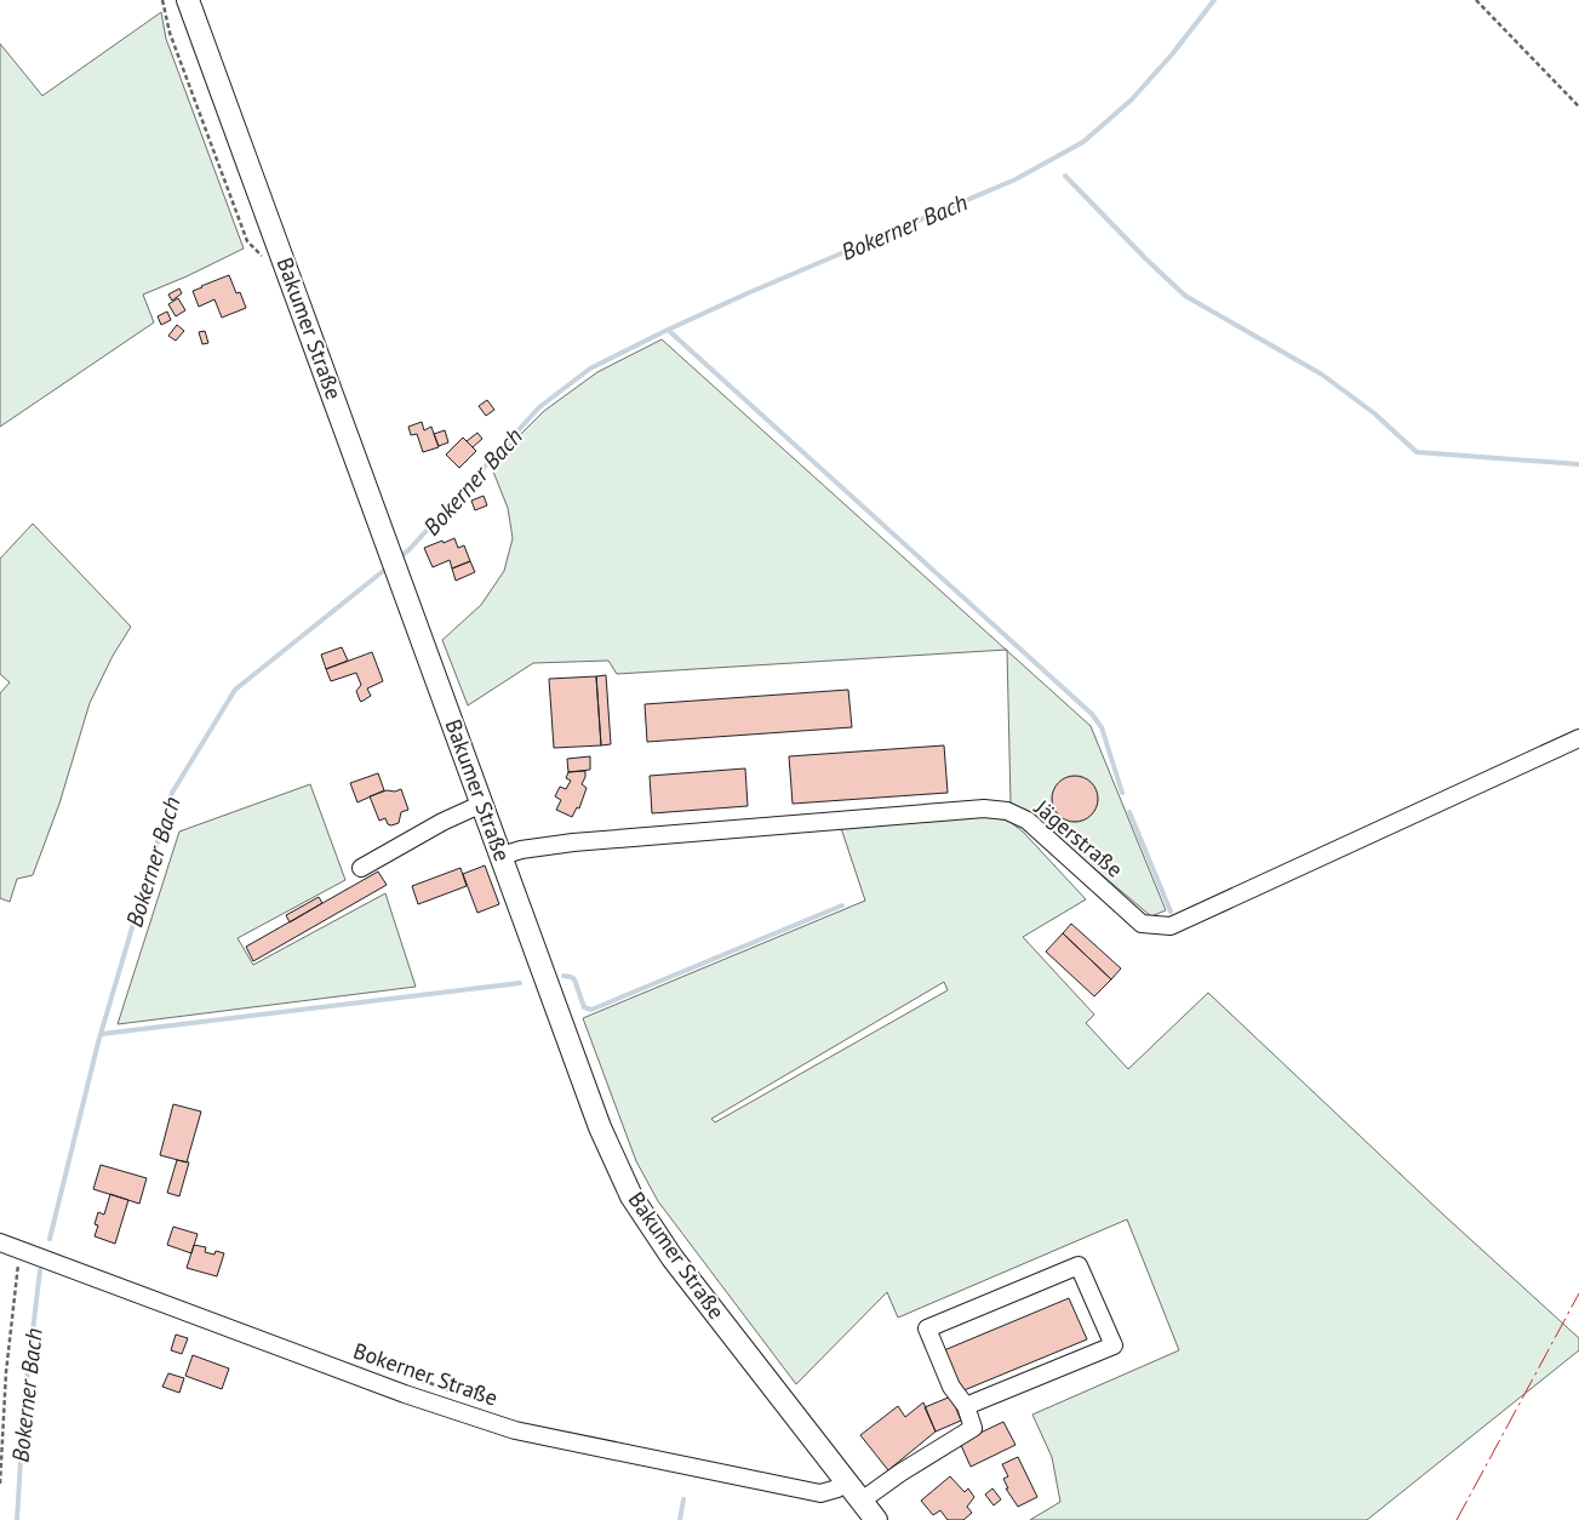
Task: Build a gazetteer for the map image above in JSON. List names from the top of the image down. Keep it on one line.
{"streets":{"main road":["Bakumer Straße"],"street":["Jägerstraße","Bokerner Straße"]},"crossings":[["Bakumer Straße","Jägerstraße"],["Bakumer Straße","Bokerner Straße"]],"water":["Bokerner Bach"]}
